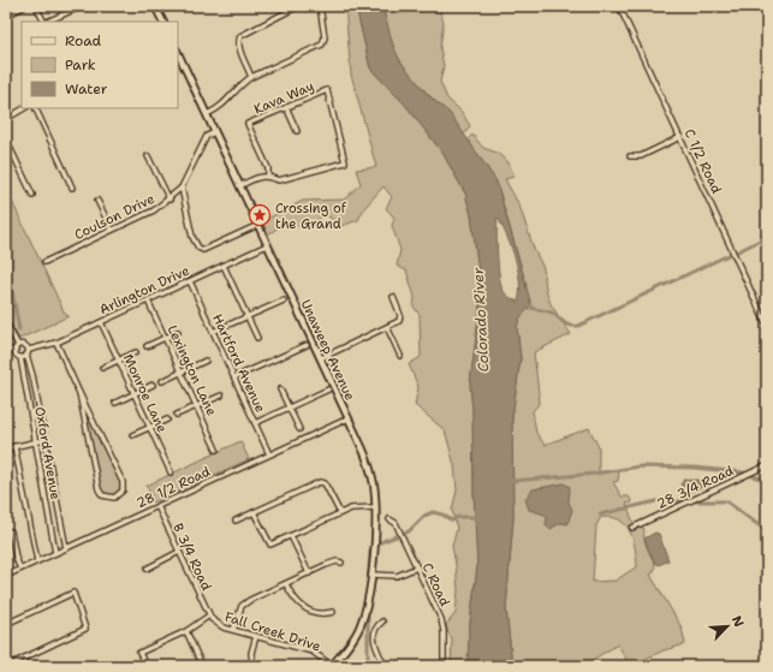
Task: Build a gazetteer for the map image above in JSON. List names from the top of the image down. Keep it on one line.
{"streets":{"main road":["Unaweep Avenue"],"street":["Kava Way","C 1/2 Road","Coulson Drive","Arlington Drive","Hartford Avenue","Lexington Lane","Monroe Lane","Oxford Avenue","28 1/2 Road","28 3/4 Road","B 3/4 Road","C Road","Fall Creek Drive"]},"crossings":[["Coulson Drive","Unaweep Avenue"],["Arlington Drive","Unaweep Avenue"],["Arlington Drive","Hartford Avenue"],["Arlington Drive","Lexington Lane"],["Arlington Drive","Monroe Lane"],["Arlington Drive","Oxford Avenue"],["Unaweep Avenue","28 1/2 Road"],["Unaweep Avenue","Fall Creek Drive"],["Hartford Avenue","28 1/2 Road"],["Oxford Avenue","28 1/2 Road"],["28 1/2 Road","B 3/4 Road"],["B 3/4 Road","Fall Creek Drive"]],"water":["Colorado River"],"places":{"place":["Crossing of the Grand"]},"legend":["Road","Park","Water"],"north":"top right"}
